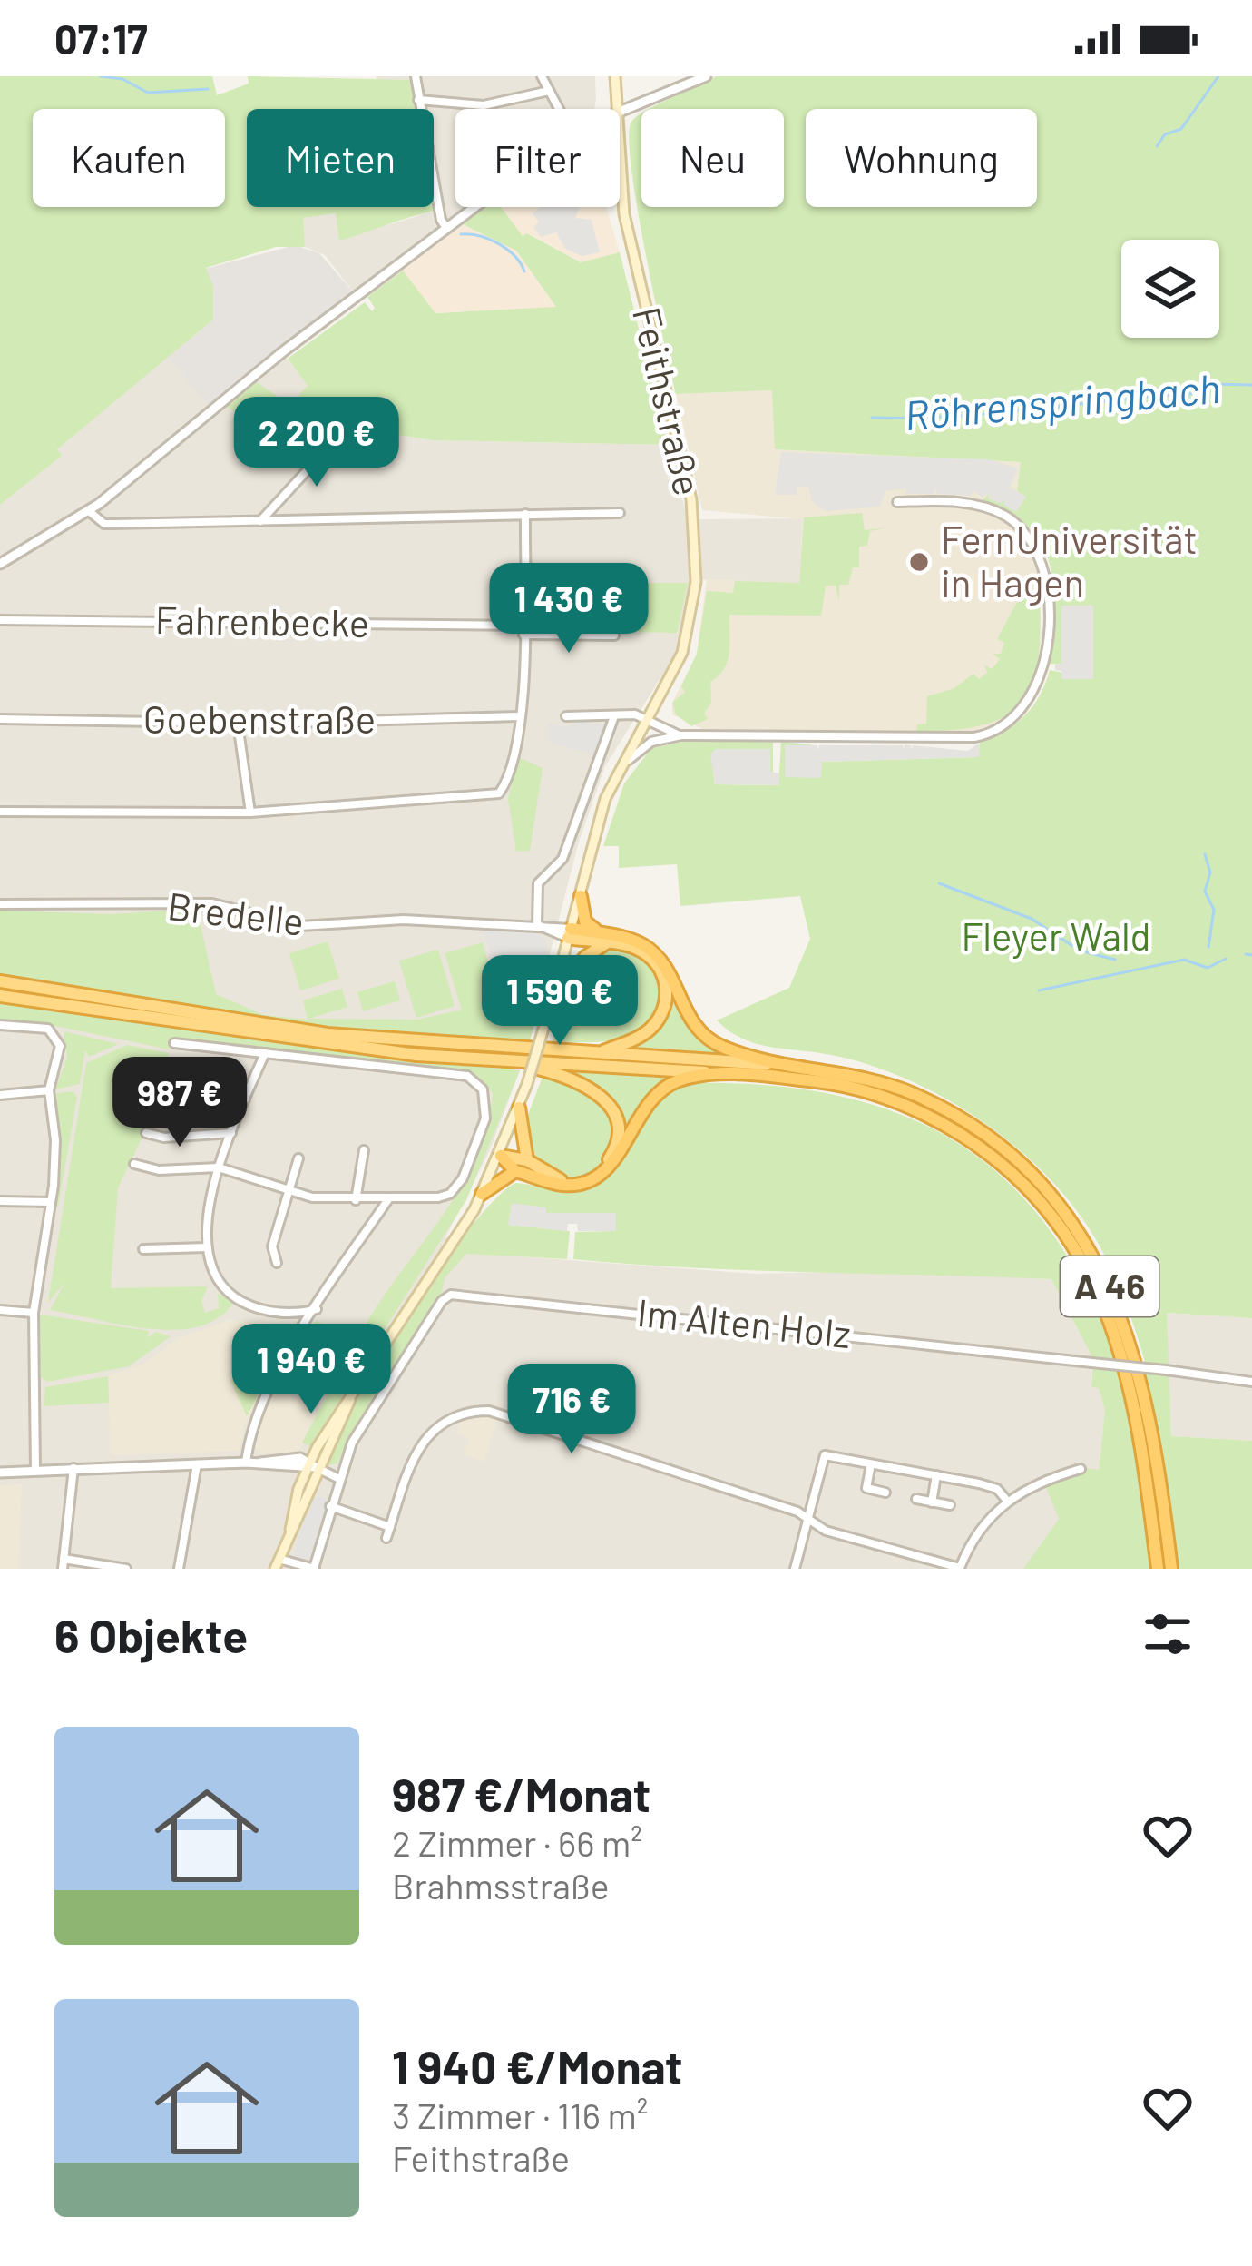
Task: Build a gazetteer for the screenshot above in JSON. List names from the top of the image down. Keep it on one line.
{"streets":{"highway":["A 46"],"main road":["Feithstraße"],"street":["Fahrenbecke","Goebenstraße","Bredelle","Im Alten Holz"]},"crossings":[["Feithstraße","Bredelle"]],"water":["Röhrenspringbach"],"parks":["Fleyer Wald"],"places":["FernUniversität in Hagen"],"page":{"status":"07:17","chip":["Kaufen","Mieten","Filter","Neu","Wohnung"],"price":["2 200 €","1 430 €","1 590 €","987 €","1 940 €","716 €"],"heading":"6 Objekte","list":[{"name":"987 €/Monat","note":"2 Zimmer · 66 m² · Brahmsstraße"},{"name":"1 940 €/Monat","note":"3 Zimmer · 116 m² · Feithstraße"}]}}
